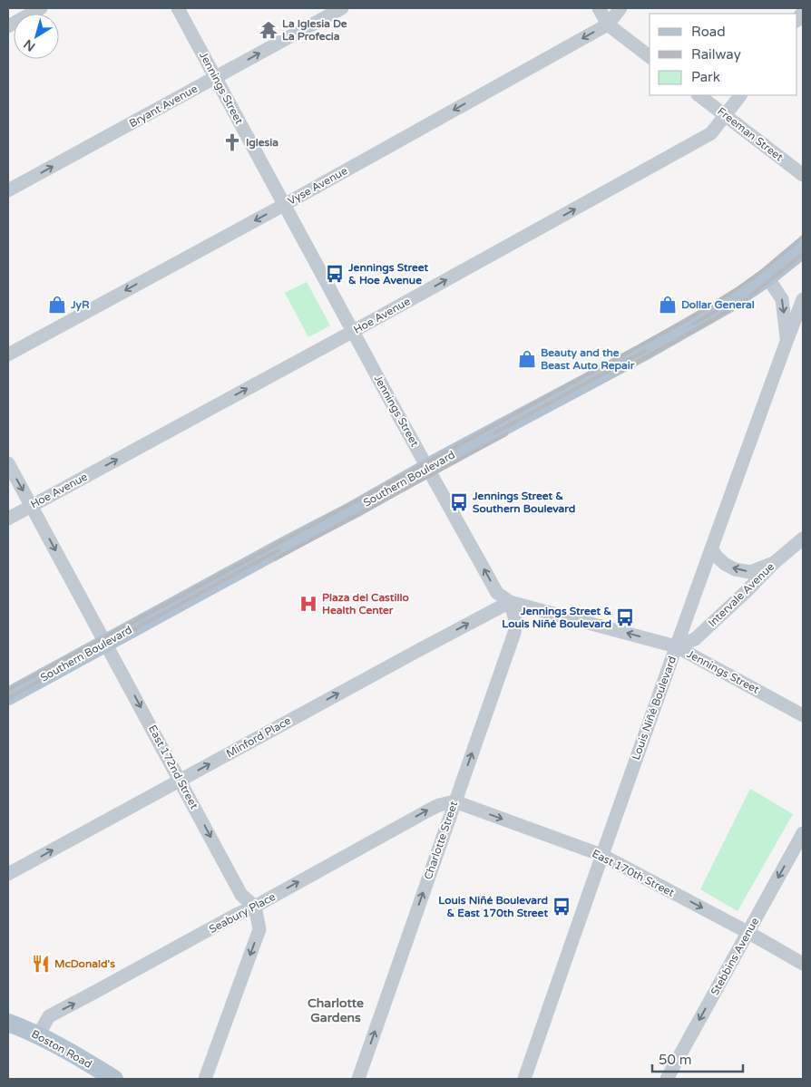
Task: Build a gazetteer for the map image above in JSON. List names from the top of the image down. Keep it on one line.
{"streets":{"main road":["Southern Boulevard","Boston Road"],"street":["Jennings Street","Bryant Avenue","Freeman Street","Vyse Avenue","Hoe Avenue","Intervale Avenue","Louis Niñé Boulevard","Minford Place","East 172nd Street","Charlotte Street","East 170th Street","Seabury Place","Stebbins Avenue"]},"crossings":[["Jennings Street","Bryant Avenue"],["Jennings Street","Vyse Avenue"],["Jennings Street","Hoe Avenue"],["Jennings Street","Southern Boulevard"],["Jennings Street","Intervale Avenue"],["Jennings Street","Louis Niñé Boulevard"],["Jennings Street","Minford Place"],["Jennings Street","Charlotte Street"],["Freeman Street","Hoe Avenue"],["Hoe Avenue","East 172nd Street"],["Southern Boulevard","Louis Niñé Boulevard"],["Southern Boulevard","East 172nd Street"],["Intervale Avenue","Louis Niñé Boulevard"],["Louis Niñé Boulevard","East 170th Street"],["Minford Place","East 172nd Street"],["Minford Place","Charlotte Street"],["East 172nd Street","Seabury Place"],["Charlotte Street","East 170th Street"],["Charlotte Street","Seabury Place"],["East 170th Street","Seabury Place"],["East 170th Street","Stebbins Avenue"],["Seabury Place","Boston Road"]],"one_way":["Bryant Avenue","Vyse Avenue","Hoe Avenue","Minford Place","East 172nd Street","Charlotte Street","East 170th Street","Seabury Place","Stebbins Avenue"],"districts":["Charlotte Gardens"],"places":{"temple":["La Iglesia De La Profecia"],"church":["Iglesia"],"bus stop":["Jennings Street & Hoe Avenue","Jennings Street & Southern Boulevard","Jennings Street & Louis Niñé Boulevard","Louis Niñé Boulevard & East 170th Street"],"shop":["JyR","Dollar General","Beauty and the Beast Auto Repair"],"hospital":["Plaza del Castillo Health Center"],"restaurant":["McDonald's"]},"legend":["Road","Railway","Park"],"scale_bar":"50 m","north":"bottom left"}
